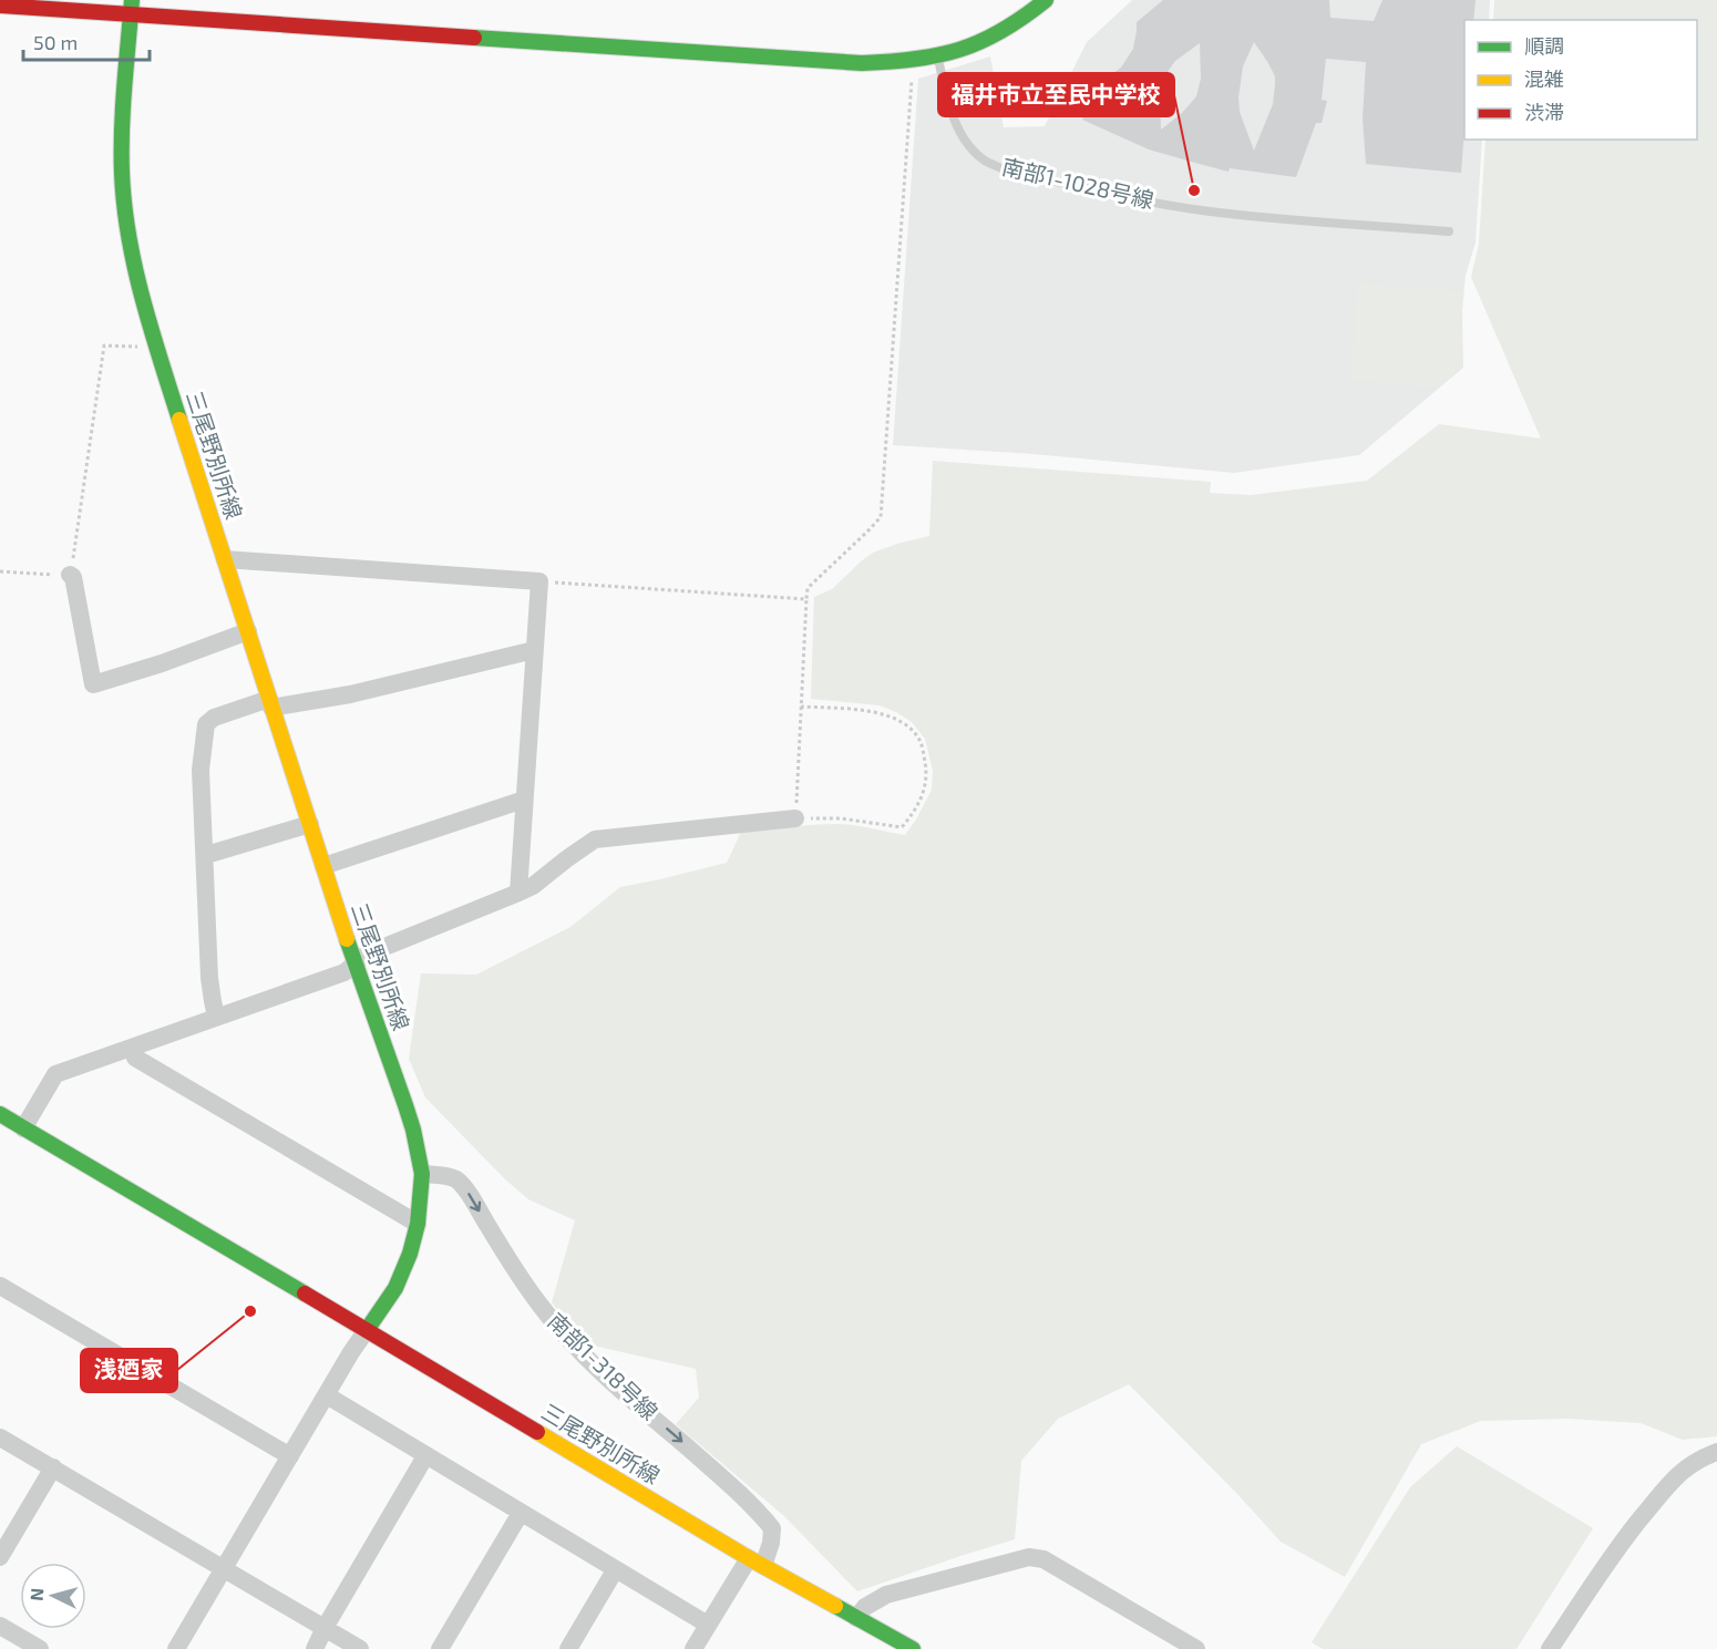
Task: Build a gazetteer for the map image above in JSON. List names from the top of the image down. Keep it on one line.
{"streets":{"main road":["三尾野別所線"],"street":["南部1-318号線"],"lane":["南部1-1028号線"]},"crossings":[["三尾野別所線","南部1-318号線"]],"one_way":["南部1-318号線"],"places":["福井市立至民中学校","浅廼家"],"legend":["順調","混雑","渋滞"],"scale_bar":"50 m","north":"left"}
